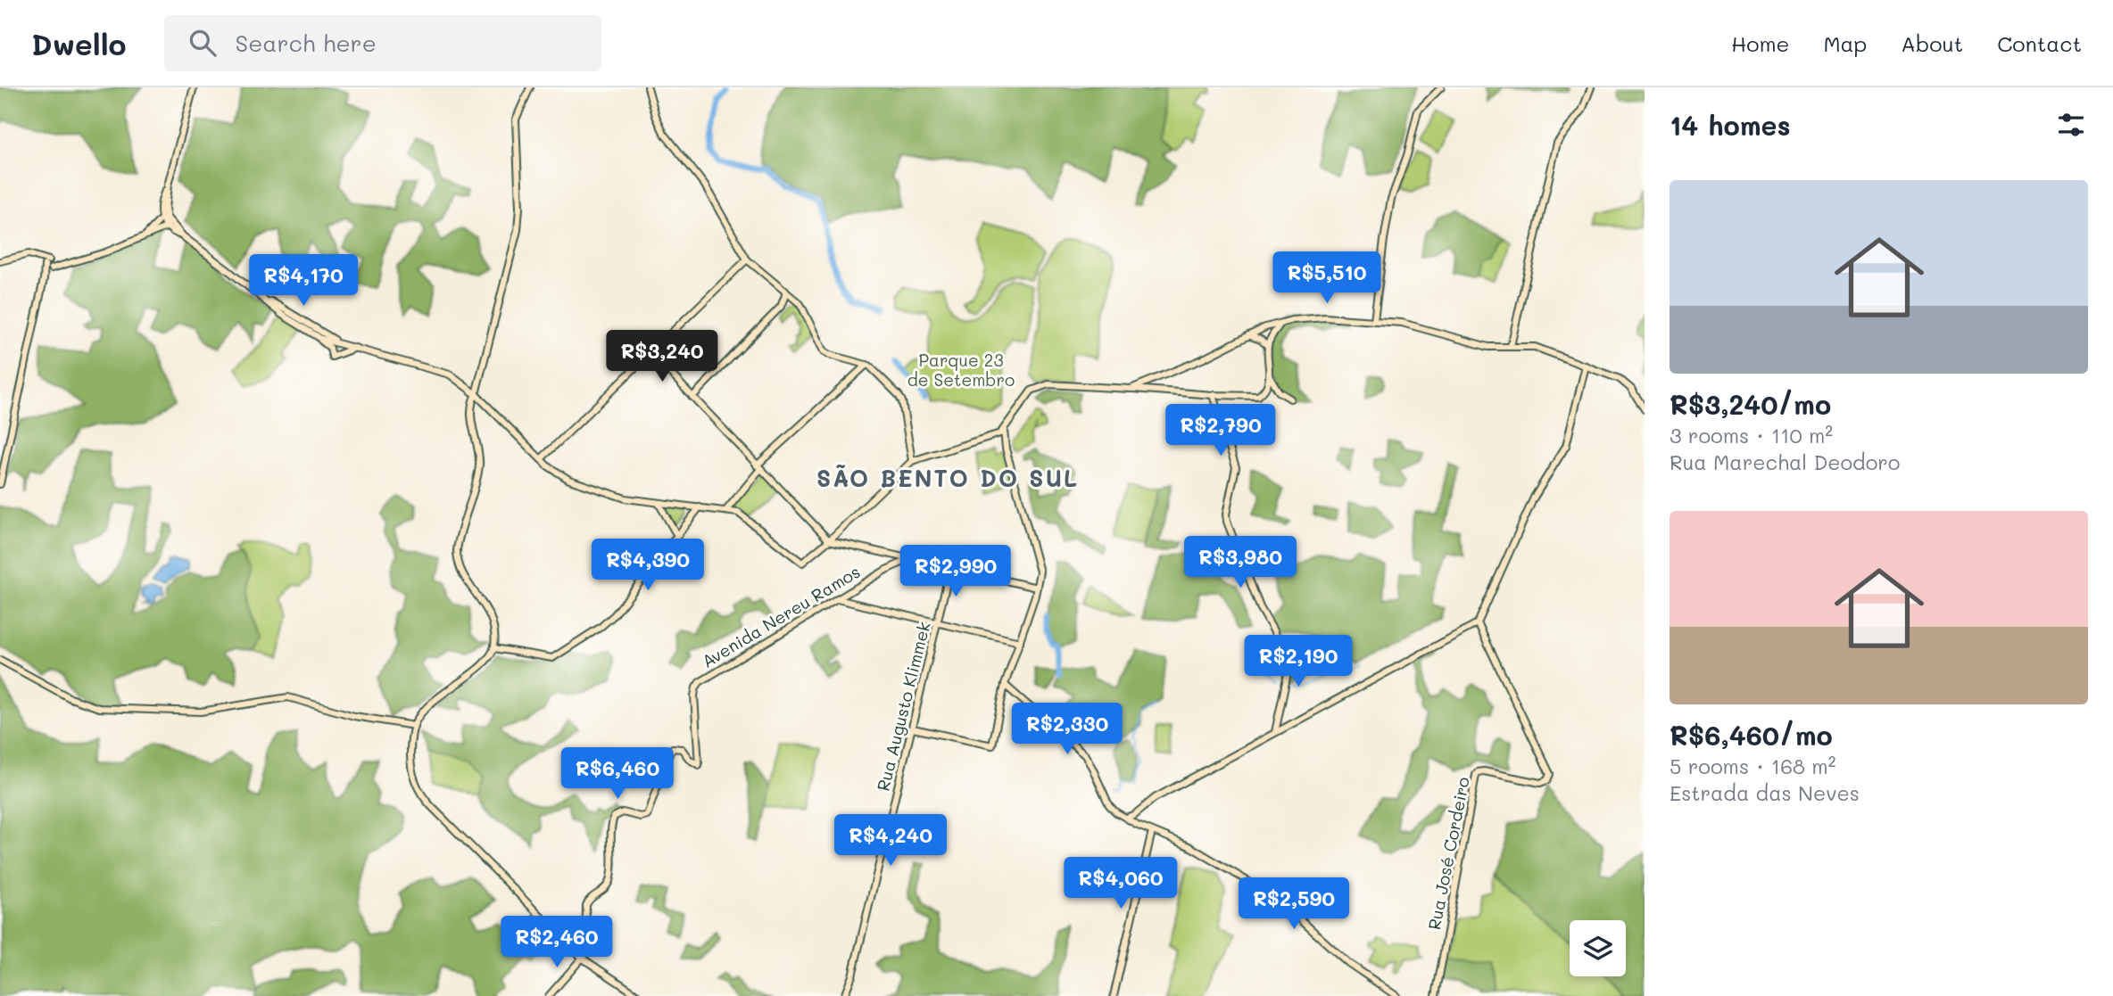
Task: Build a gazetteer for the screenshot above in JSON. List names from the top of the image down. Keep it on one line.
{"streets":{"main road":["Avenida Nereu Ramos","Rua Augusto Klimmek","Rua José Cordeiro"]},"districts":["SÃO BENTO DO SUL"],"parks":["Parque 23 de Setembro"],"page":{"header":"Dwello","search":"Search here","nav":["Home","Map","About","Contact"],"heading":"14 homes","list":[{"name":"R$3,240/mo","note":"3 rooms · 110 m² · Rua Marechal Deodoro"},{"name":"R$6,460/mo","note":"5 rooms · 168 m² · Estrada das Neves"}],"price":["R$5,510","R$4,170","R$3,240","R$2,790","R$3,980","R$4,390","R$2,990","R$2,190","R$2,330","R$6,460","R$4,240","R$4,060","R$2,590","R$2,460"]}}
